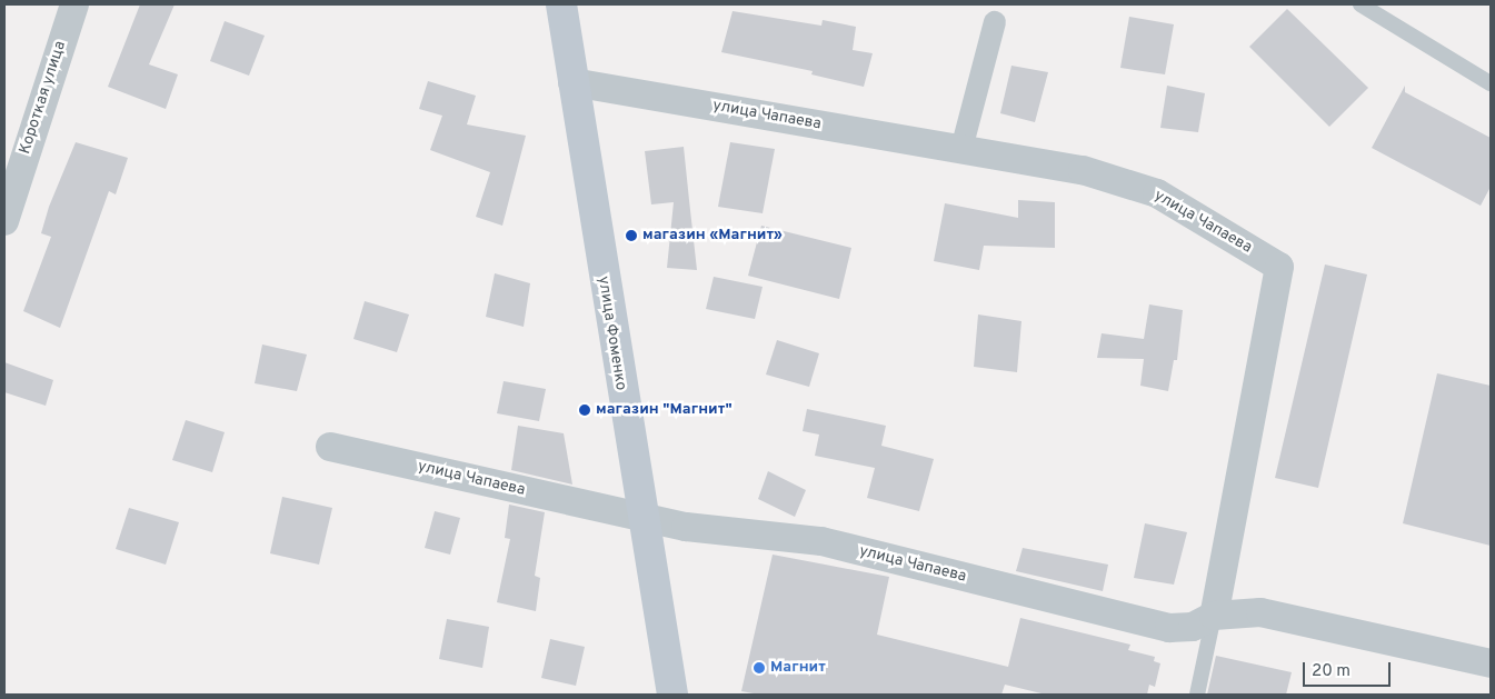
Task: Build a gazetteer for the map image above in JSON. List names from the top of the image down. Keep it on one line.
{"streets":{"main road":["улица Фоменко"],"street":["Короткая улица","улица Чапаева"]},"crossings":[["улица Чапаева","улица Фоменко"]],"places":["магазин «Магнит»","магазин \"Магнит\"","Магнит"],"scale_bar":"20 m"}
